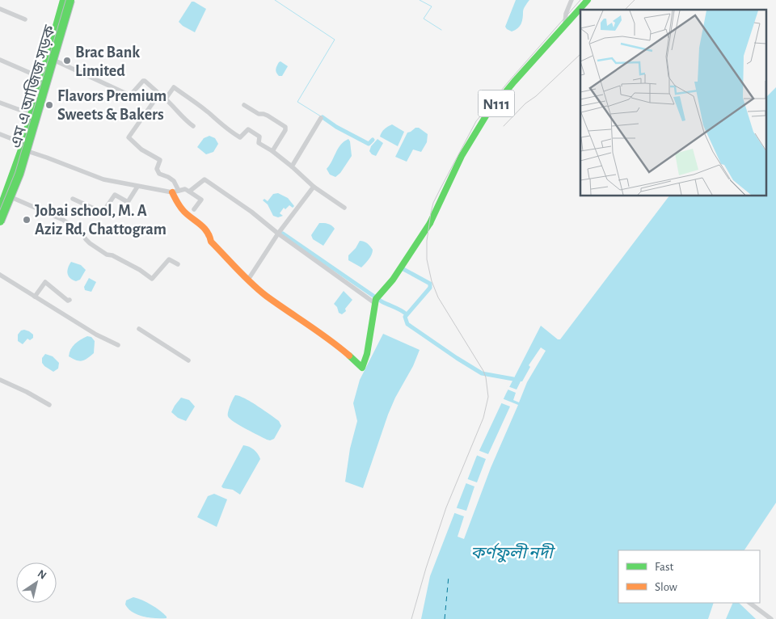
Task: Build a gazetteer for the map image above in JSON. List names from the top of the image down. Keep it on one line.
{"streets":{"main road":["এম এ আজিজ সড়ক","N111"]},"water":["কর্ণফুলী নদী"],"places":["Brac Bank Limited","Flavors Premium Sweets & Bakers","Jobai school, M. A Aziz Rd, Chattogram"],"legend":["Fast","Slow"],"north":"top right"}
